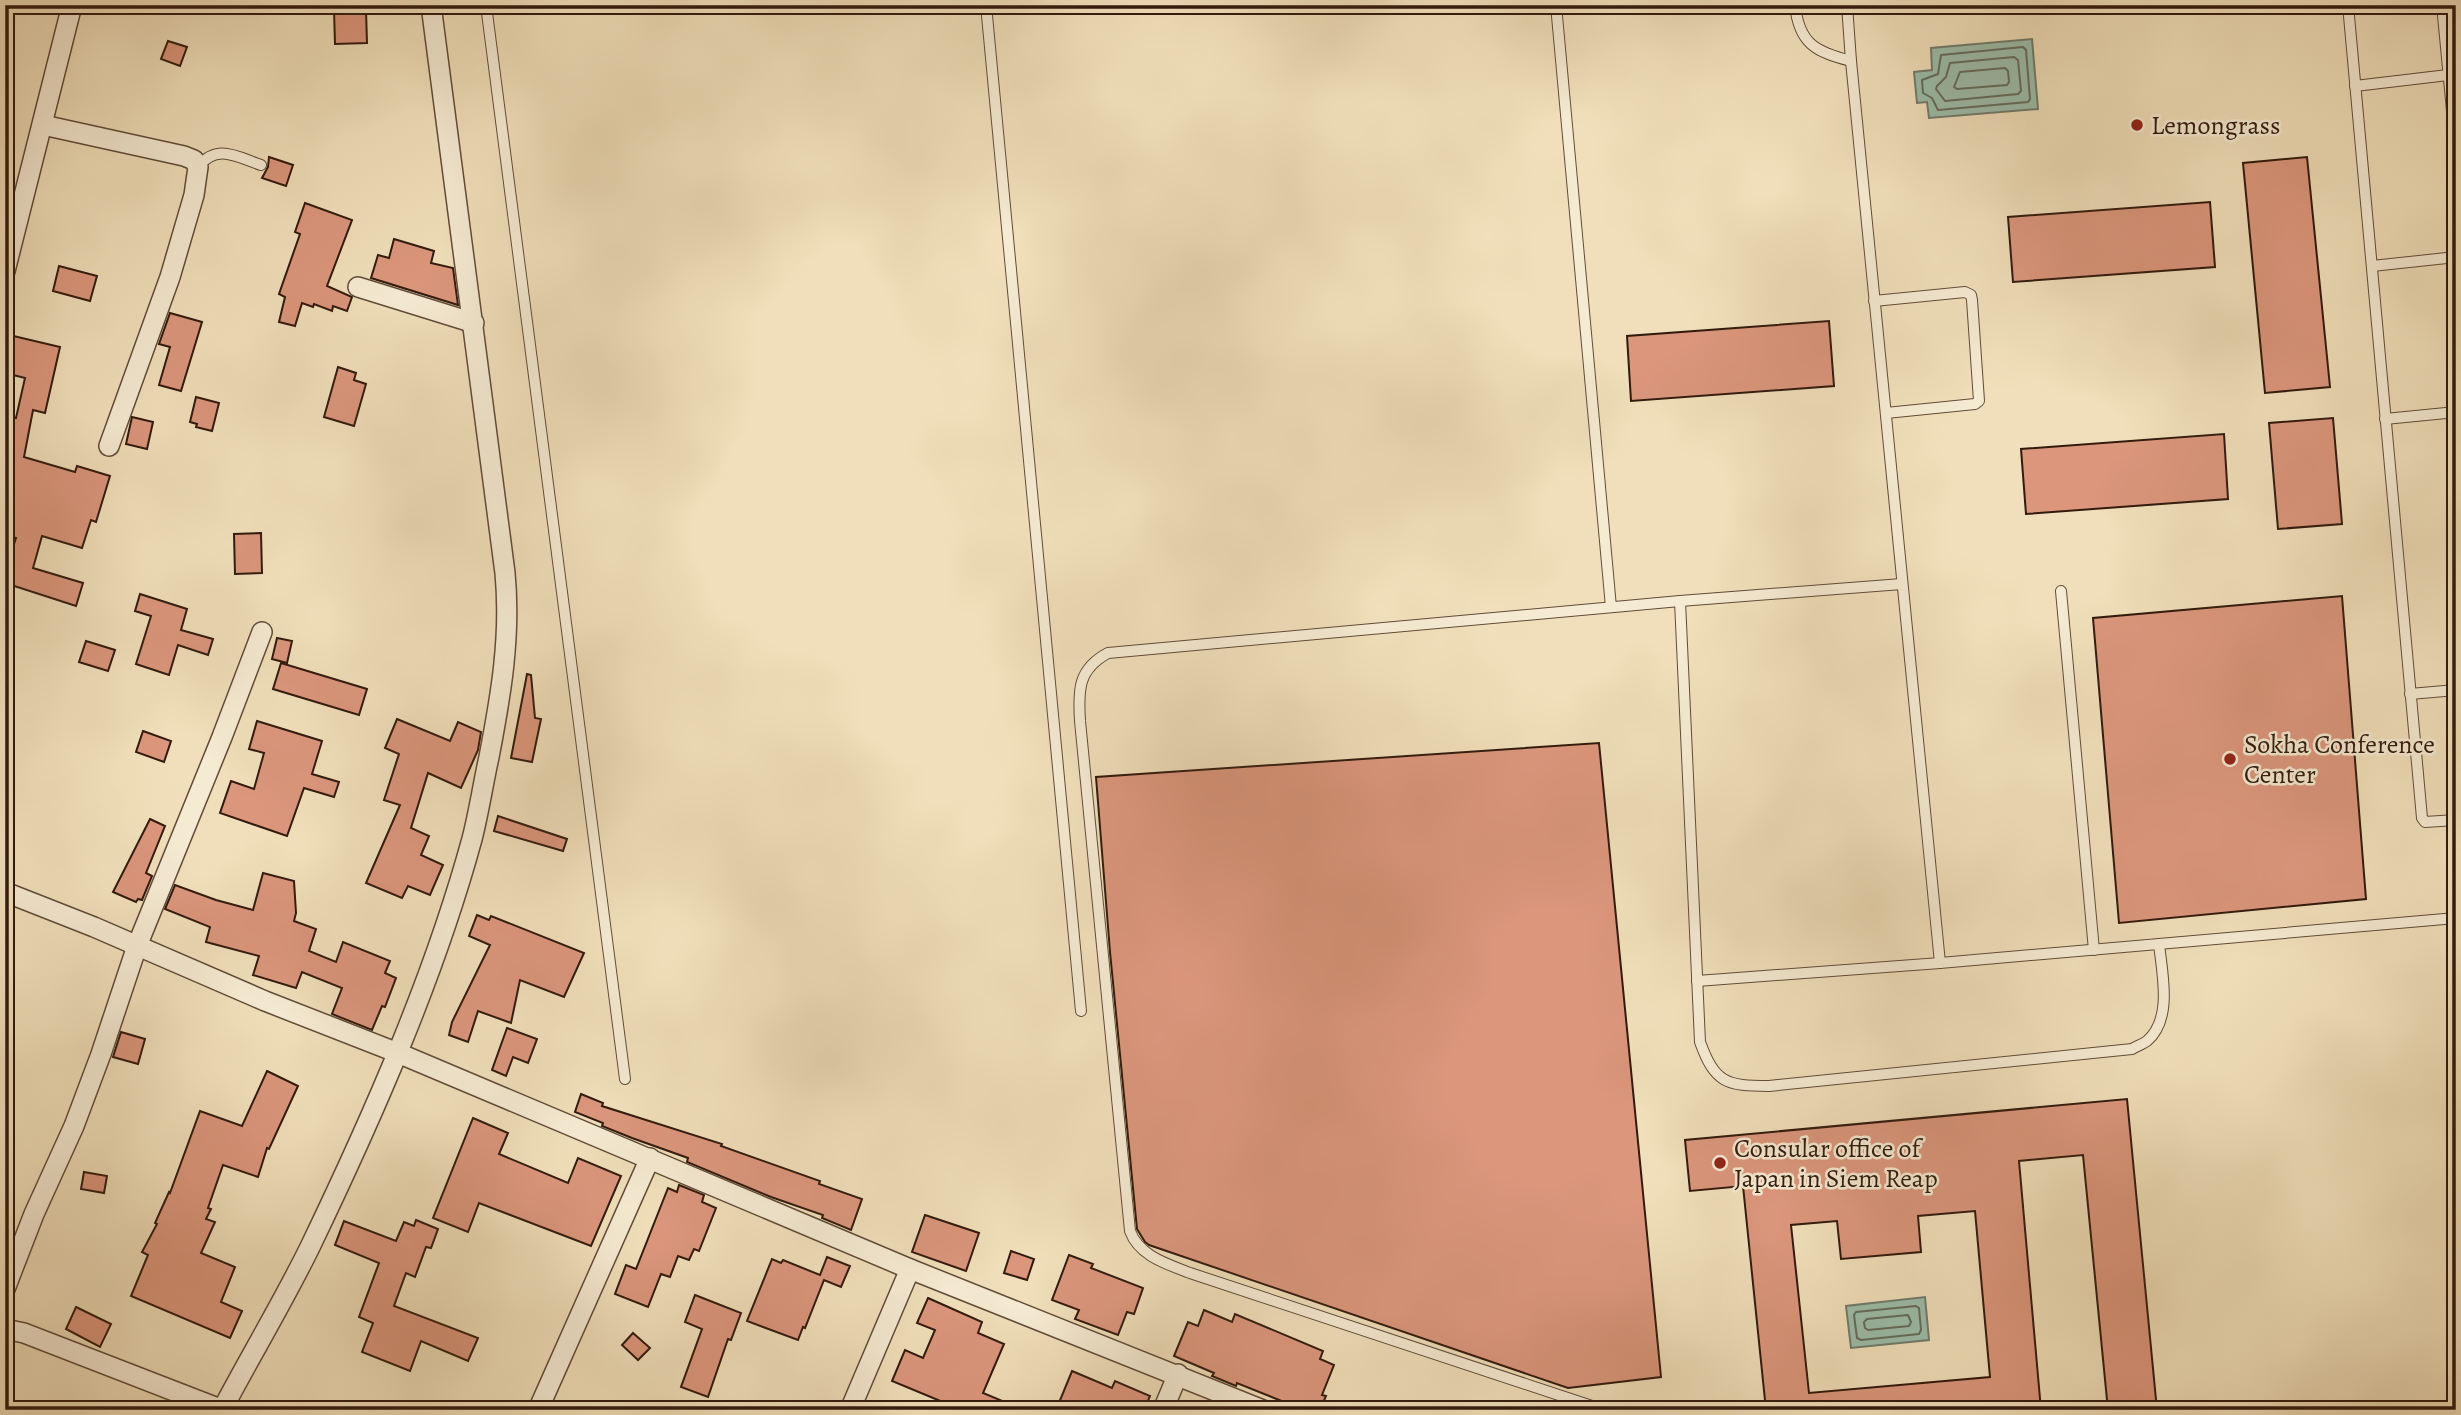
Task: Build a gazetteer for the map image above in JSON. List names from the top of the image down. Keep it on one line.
{"places":["Lemongrass","Sokha Conference Center","Consular office of Japan in Siem Reap"]}
